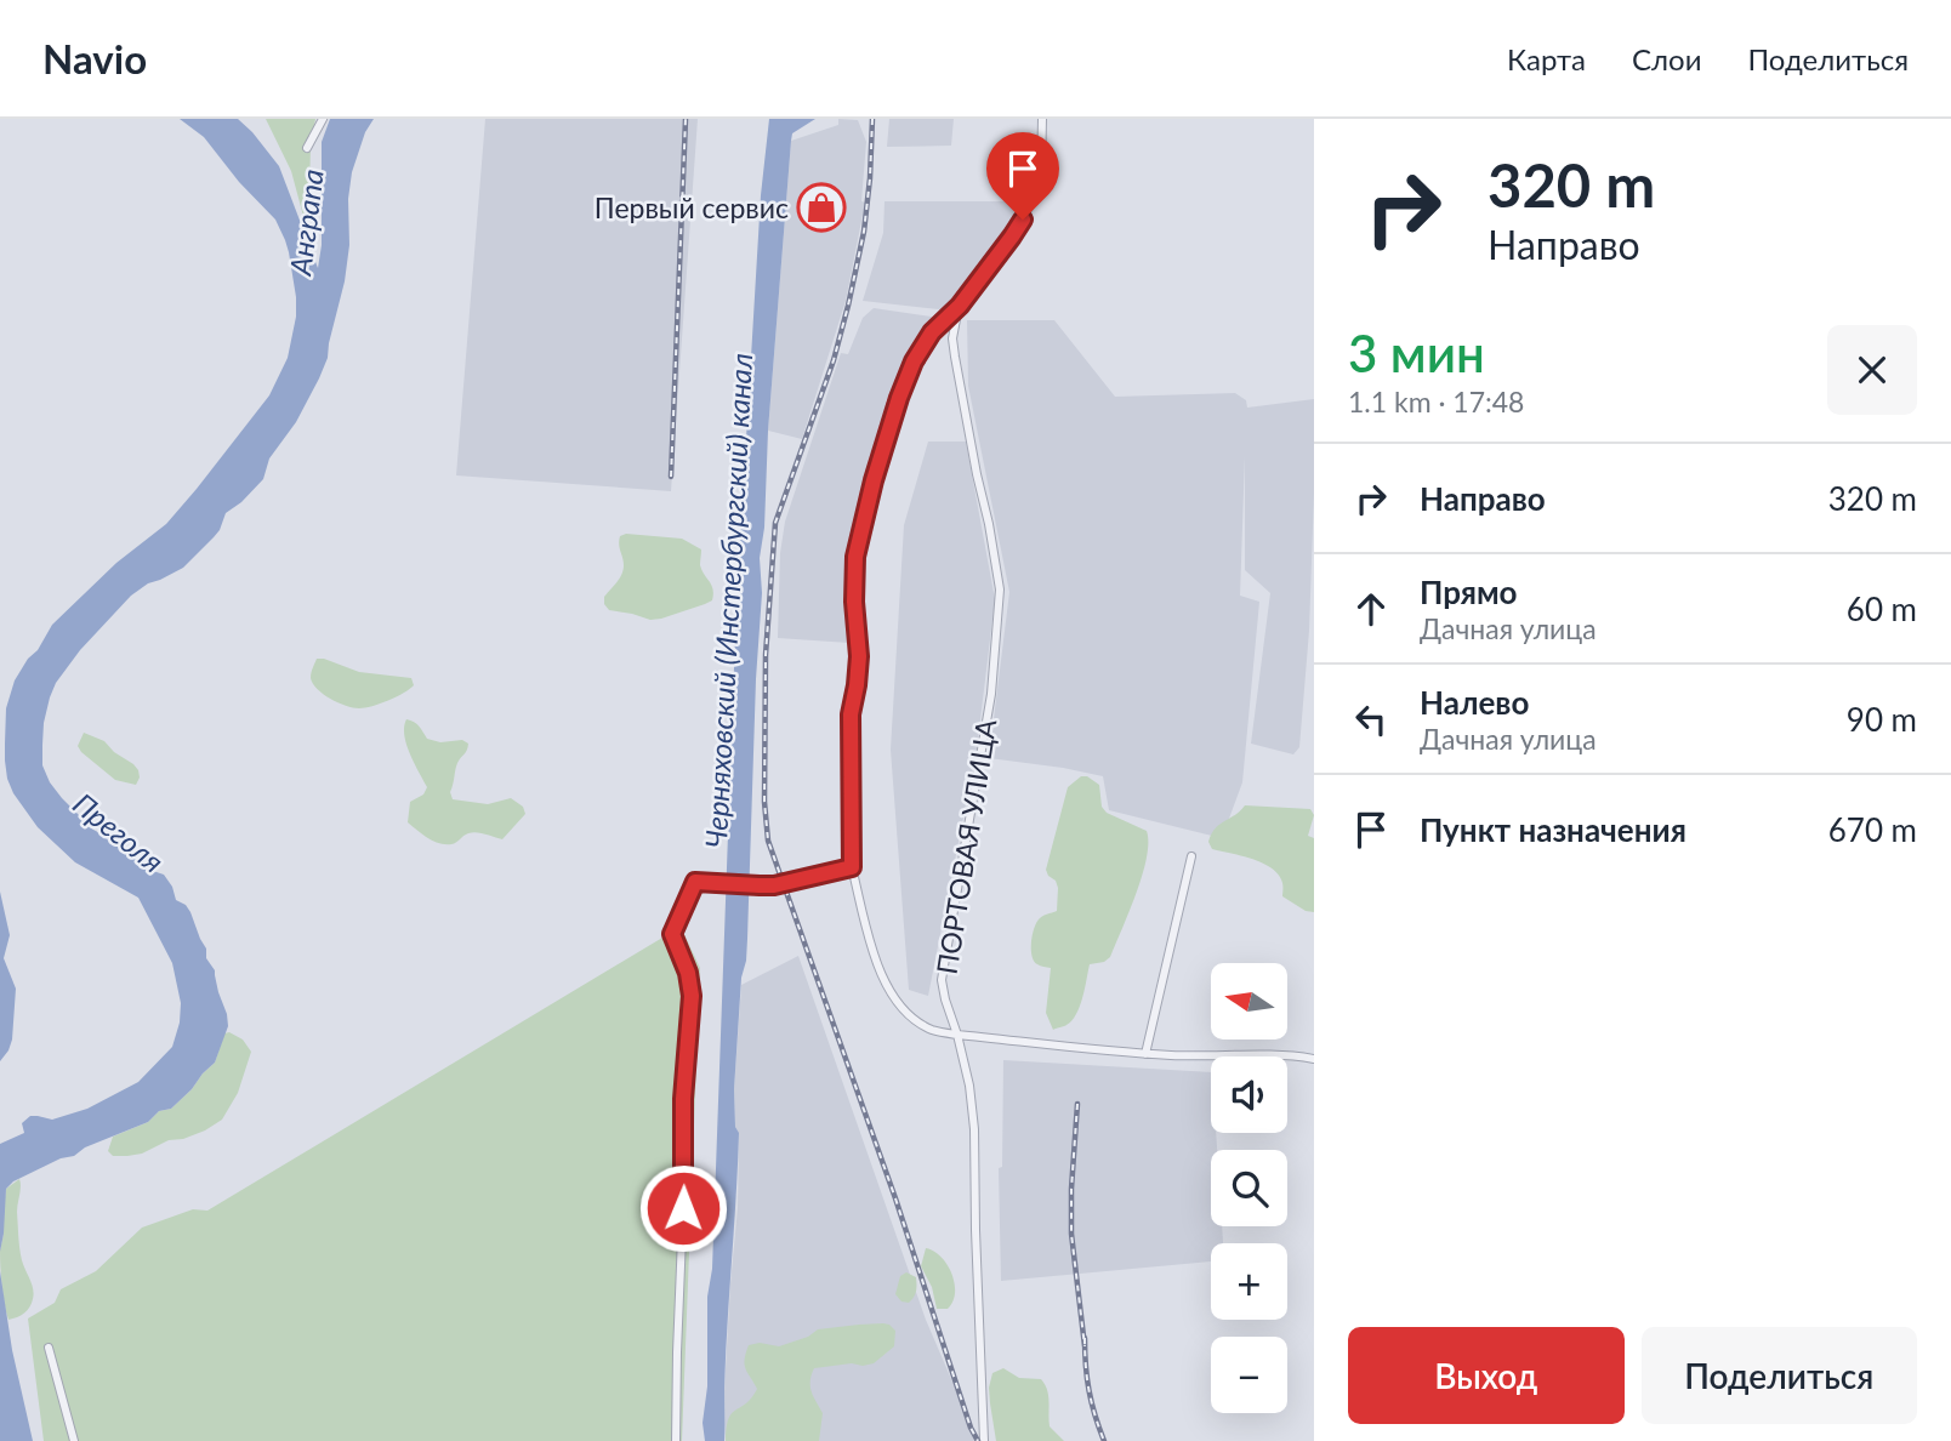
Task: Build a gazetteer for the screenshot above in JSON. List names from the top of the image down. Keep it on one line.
{"streets":{"street":["ПОРТОВАЯ УЛИЦА"]},"water":["Анграпа","Черняховский (Инстербургский) канал","Преголя"],"places":{"shop":["Первый сервис"]},"north":"left","page":{"header":"Navio","nav":["Карта","Слои","Поделиться"],"turn":["320 m","Направо"],"heading":["3 мин","1.1 km · 17:48"],"list":[{"name":"Направо","value":"320 m"},{"name":"Прямо","note":"Дачная улица","value":"60 m"},{"name":"Налево","note":"Дачная улица","value":"90 m"},{"name":"Пункт назначения","value":"670 m"}],"map_buttons":["+","−"],"buttons":["Выход","Поделиться"]}}
